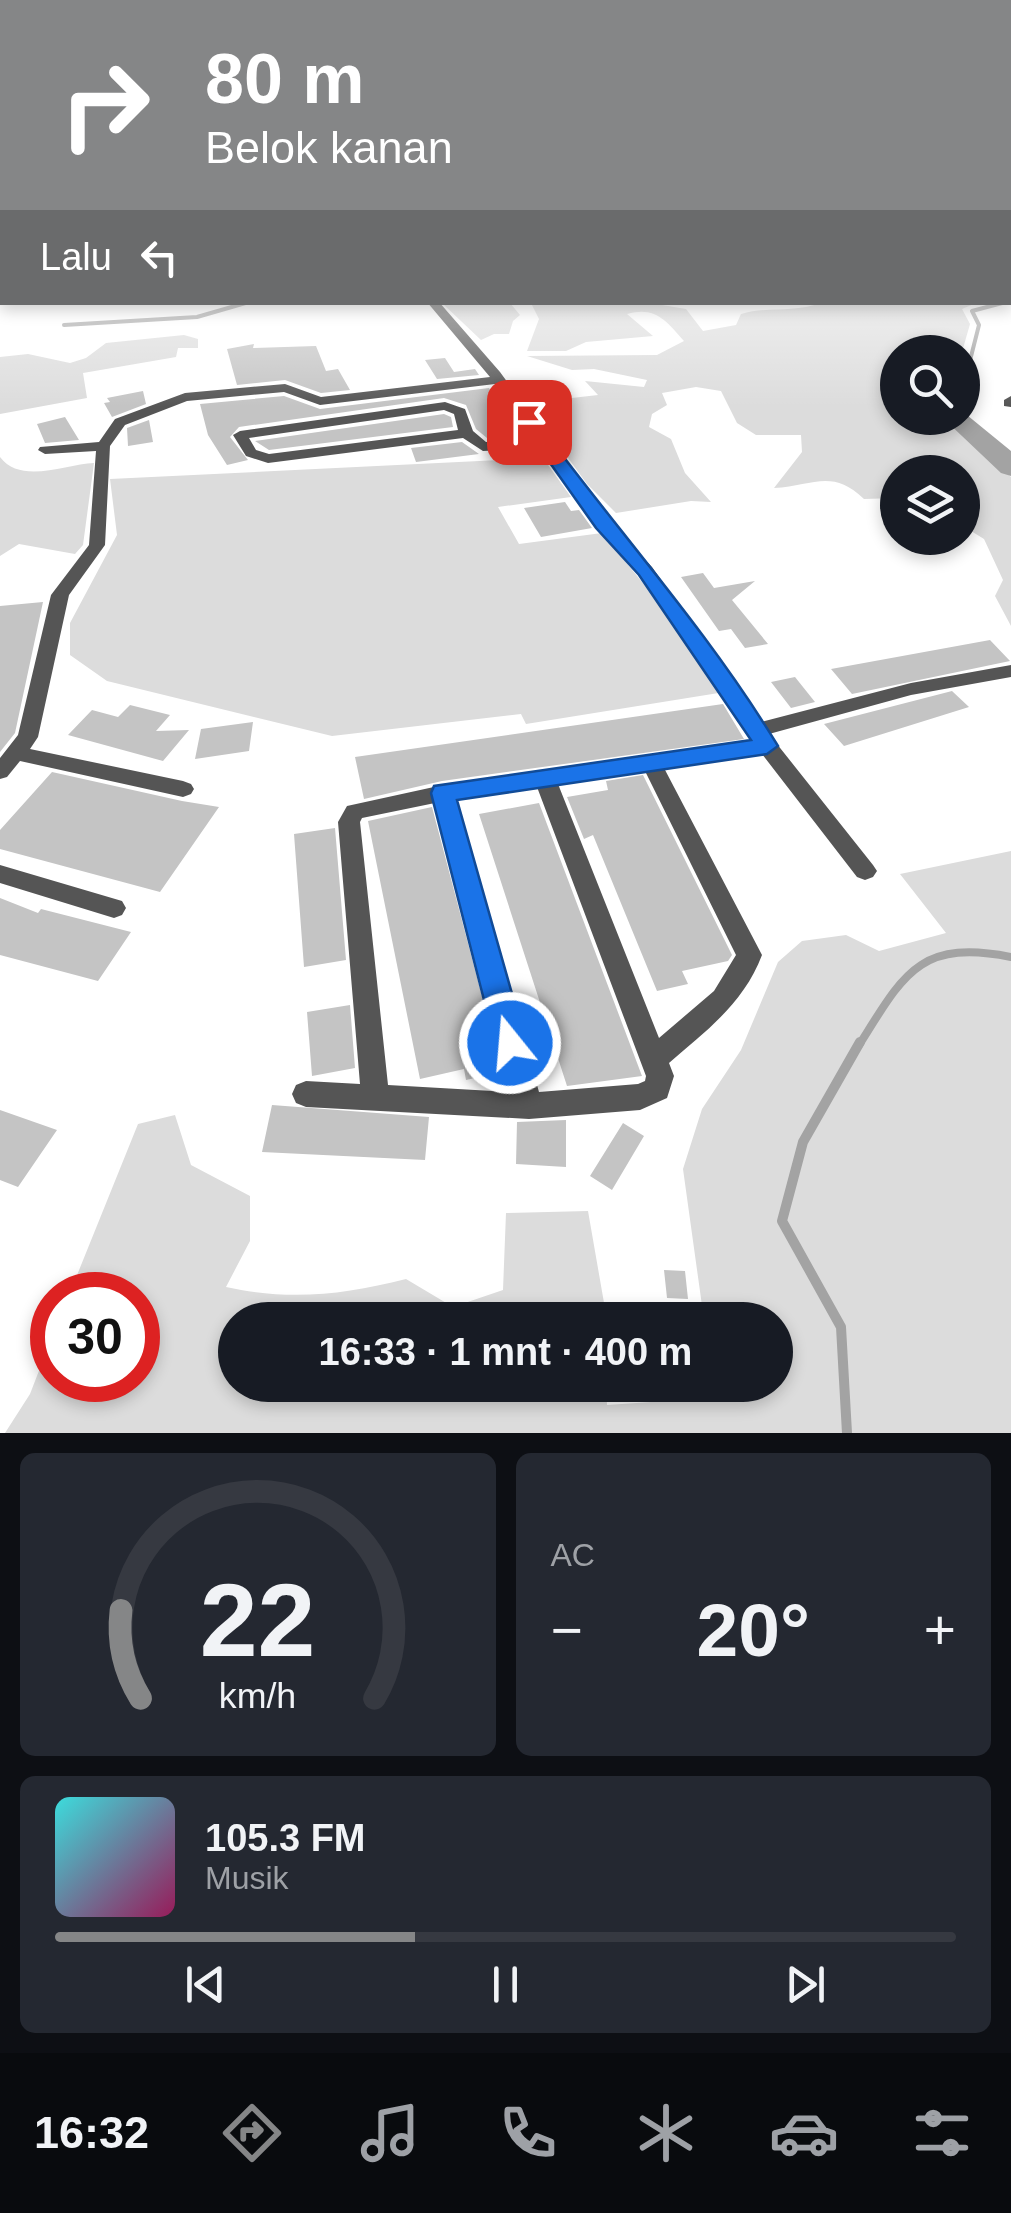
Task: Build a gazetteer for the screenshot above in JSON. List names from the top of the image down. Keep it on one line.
{"page":{"turn":["80 m","Belok kanan"],"then":"Lalu","limit":"30","trip":"16:33 · 1 mnt · 400 m","tile":"AC","heat":["−","20°","+"],"song":["105.3 FM","Musik"],"tabs":"16:32","gauge":["22","km/h"]}}
